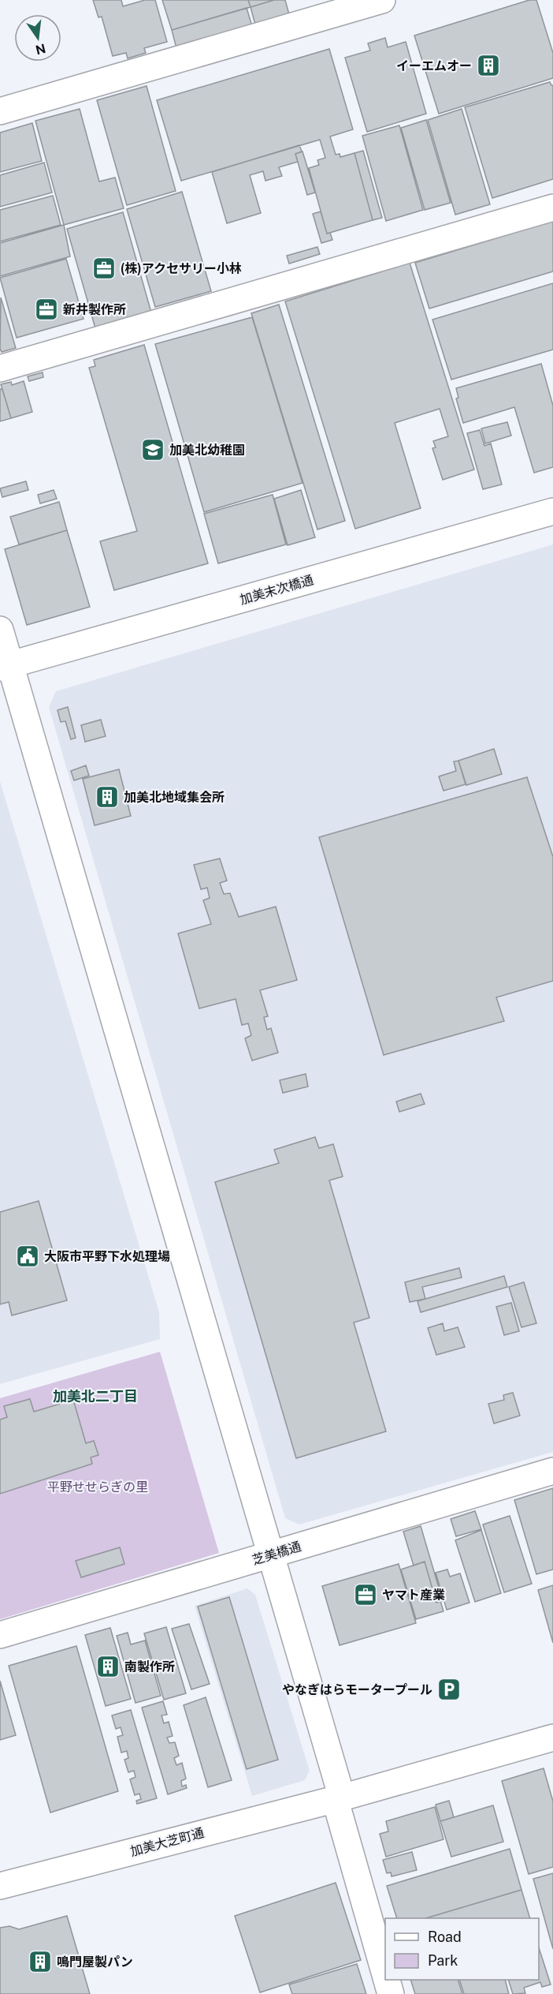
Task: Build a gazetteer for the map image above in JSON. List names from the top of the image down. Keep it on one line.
{"streets":{"street":["加美末次橋通","芝美橋通","加美大芝町通"]},"districts":["加美北二丁目"],"parks":["平野せせらぎの里"],"places":{"building":["イーエムオー","加美北地域集会所","南製作所","鳴門屋製パン"],"office":["(株)アクセサリー小林","新井製作所","ヤマト産業"],"school or university":["加美北幼稚園"],"public building":["大阪市平野下水処理場"],"parking":["やなぎはらモータープール"]},"legend":["Road","Park"],"north":"bottom"}
